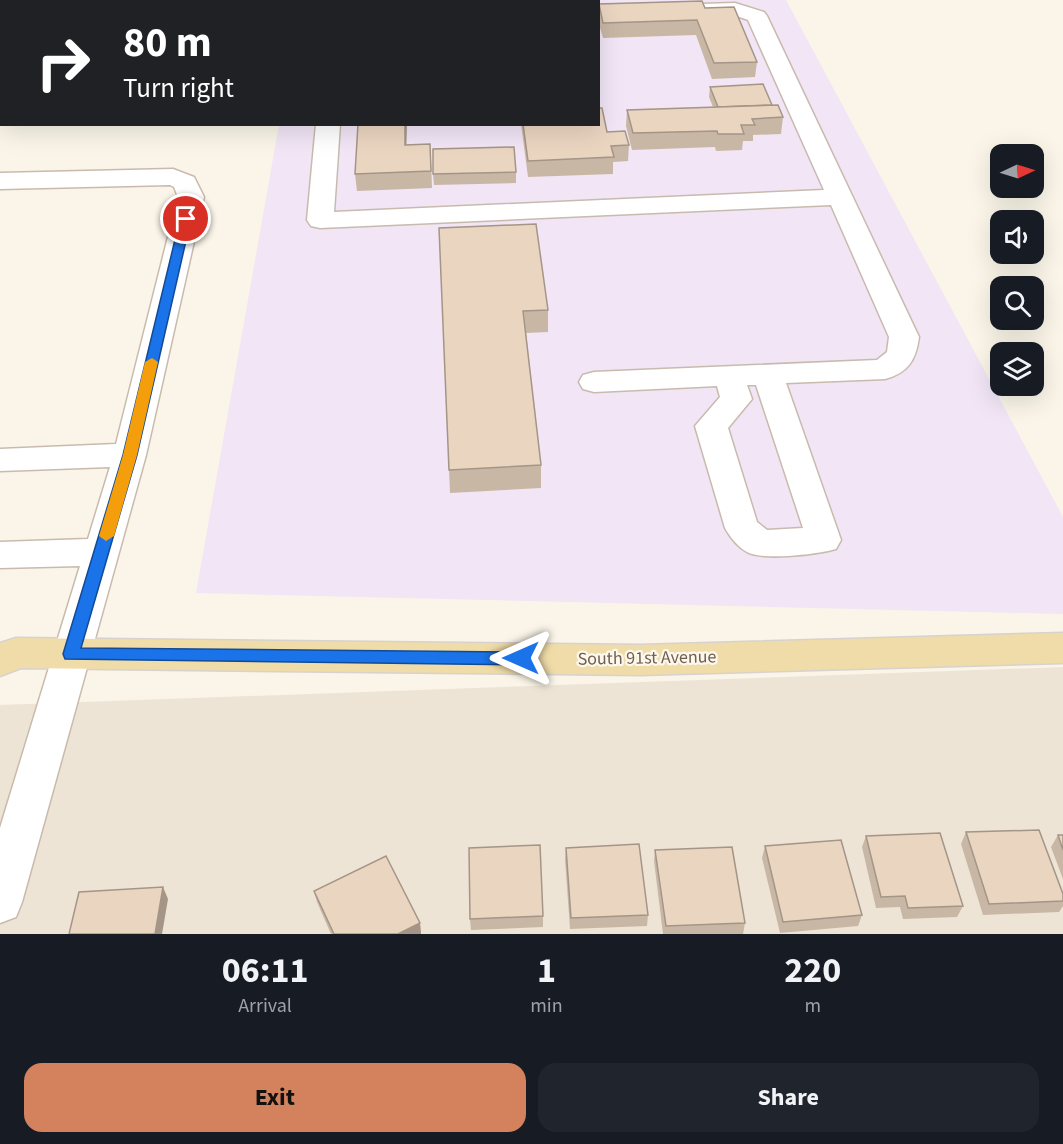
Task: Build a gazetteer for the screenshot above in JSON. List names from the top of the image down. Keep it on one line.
{"streets":{"main road":["South 91st Avenue"]},"north":"right","page":{"turn":["80 m","Turn right"],"eta":["06:11","Arrival","1","min","220","m"],"buttons":["Exit","Share"]}}
